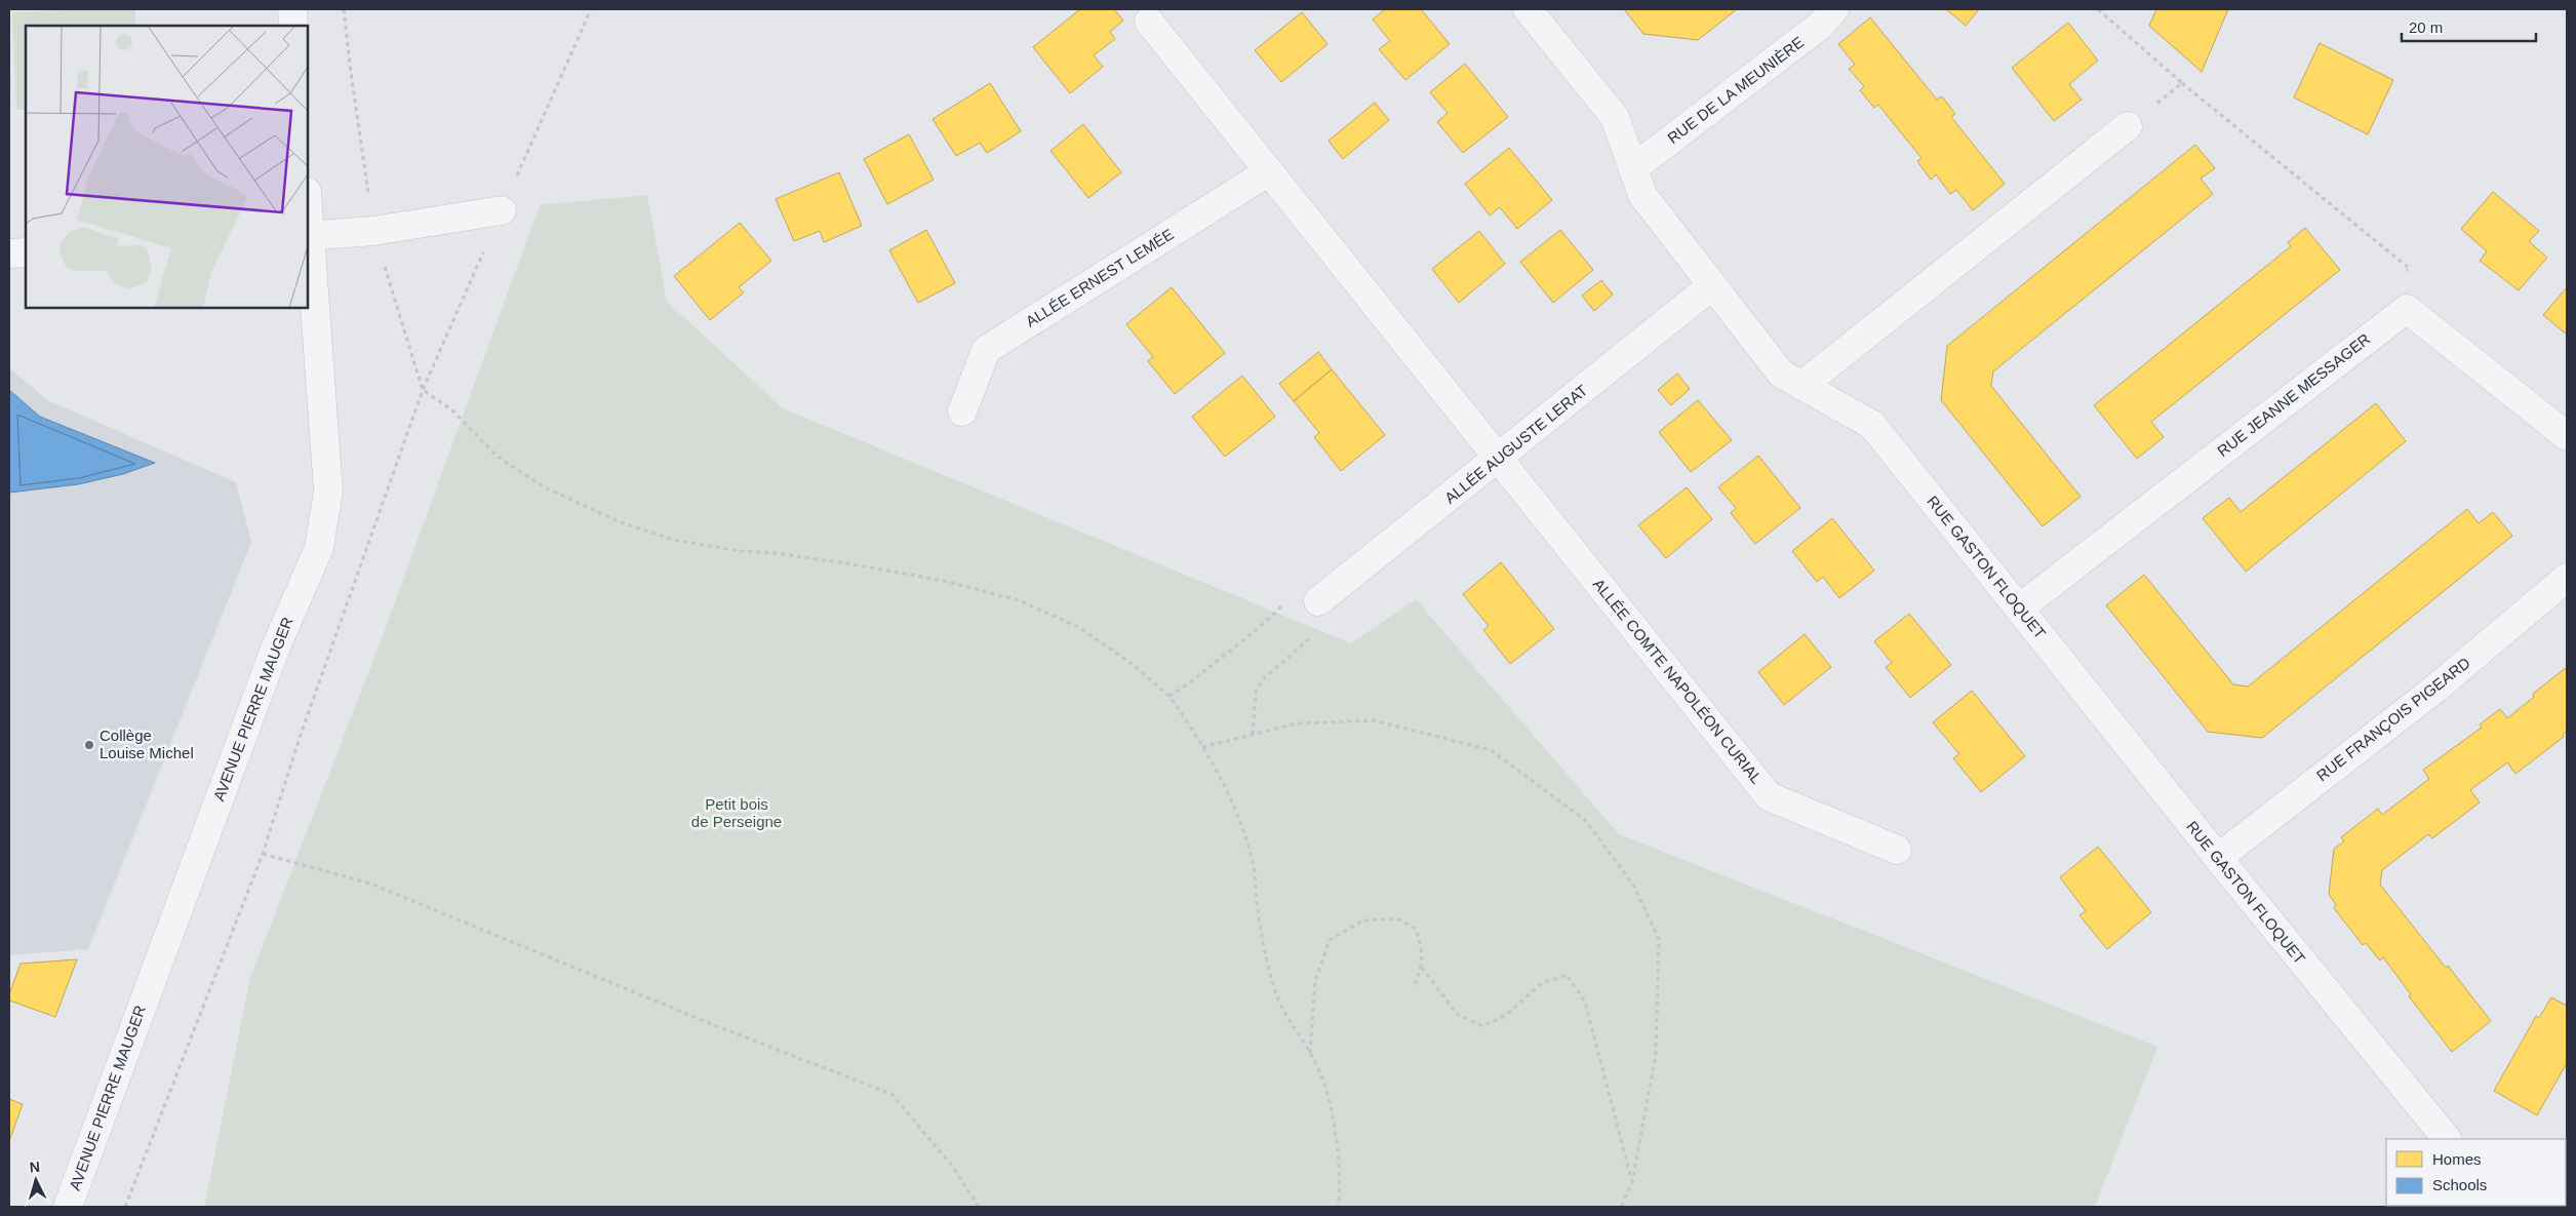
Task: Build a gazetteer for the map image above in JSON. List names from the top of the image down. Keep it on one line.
{"streets":{"street":["RUE DE LA MEUNIÈRE","ALLÉE ERNEST LEMÉE","RUE JEANNE MESSAGER","ALLÉE AUGUSTE LERAT","RUE GASTON FLOQUET","ALLÉE COMTE NAPOLÉON CURIAL","AVENUE PIERRE MAUGER","RUE FRANÇOIS PIGEARD"]},"crossings":[["RUE DE LA MEUNIÈRE","RUE GASTON FLOQUET"],["RUE JEANNE MESSAGER","RUE GASTON FLOQUET"],["ALLÉE AUGUSTE LERAT","RUE GASTON FLOQUET"],["ALLÉE AUGUSTE LERAT","ALLÉE COMTE NAPOLÉON CURIAL"],["RUE GASTON FLOQUET","RUE FRANÇOIS PIGEARD"]],"parks":["Petit bois de Perseigne"],"places":["Collège Louise Michel"],"legend":["Homes","Schools"],"scale_bar":"20 m","north":"top"}
